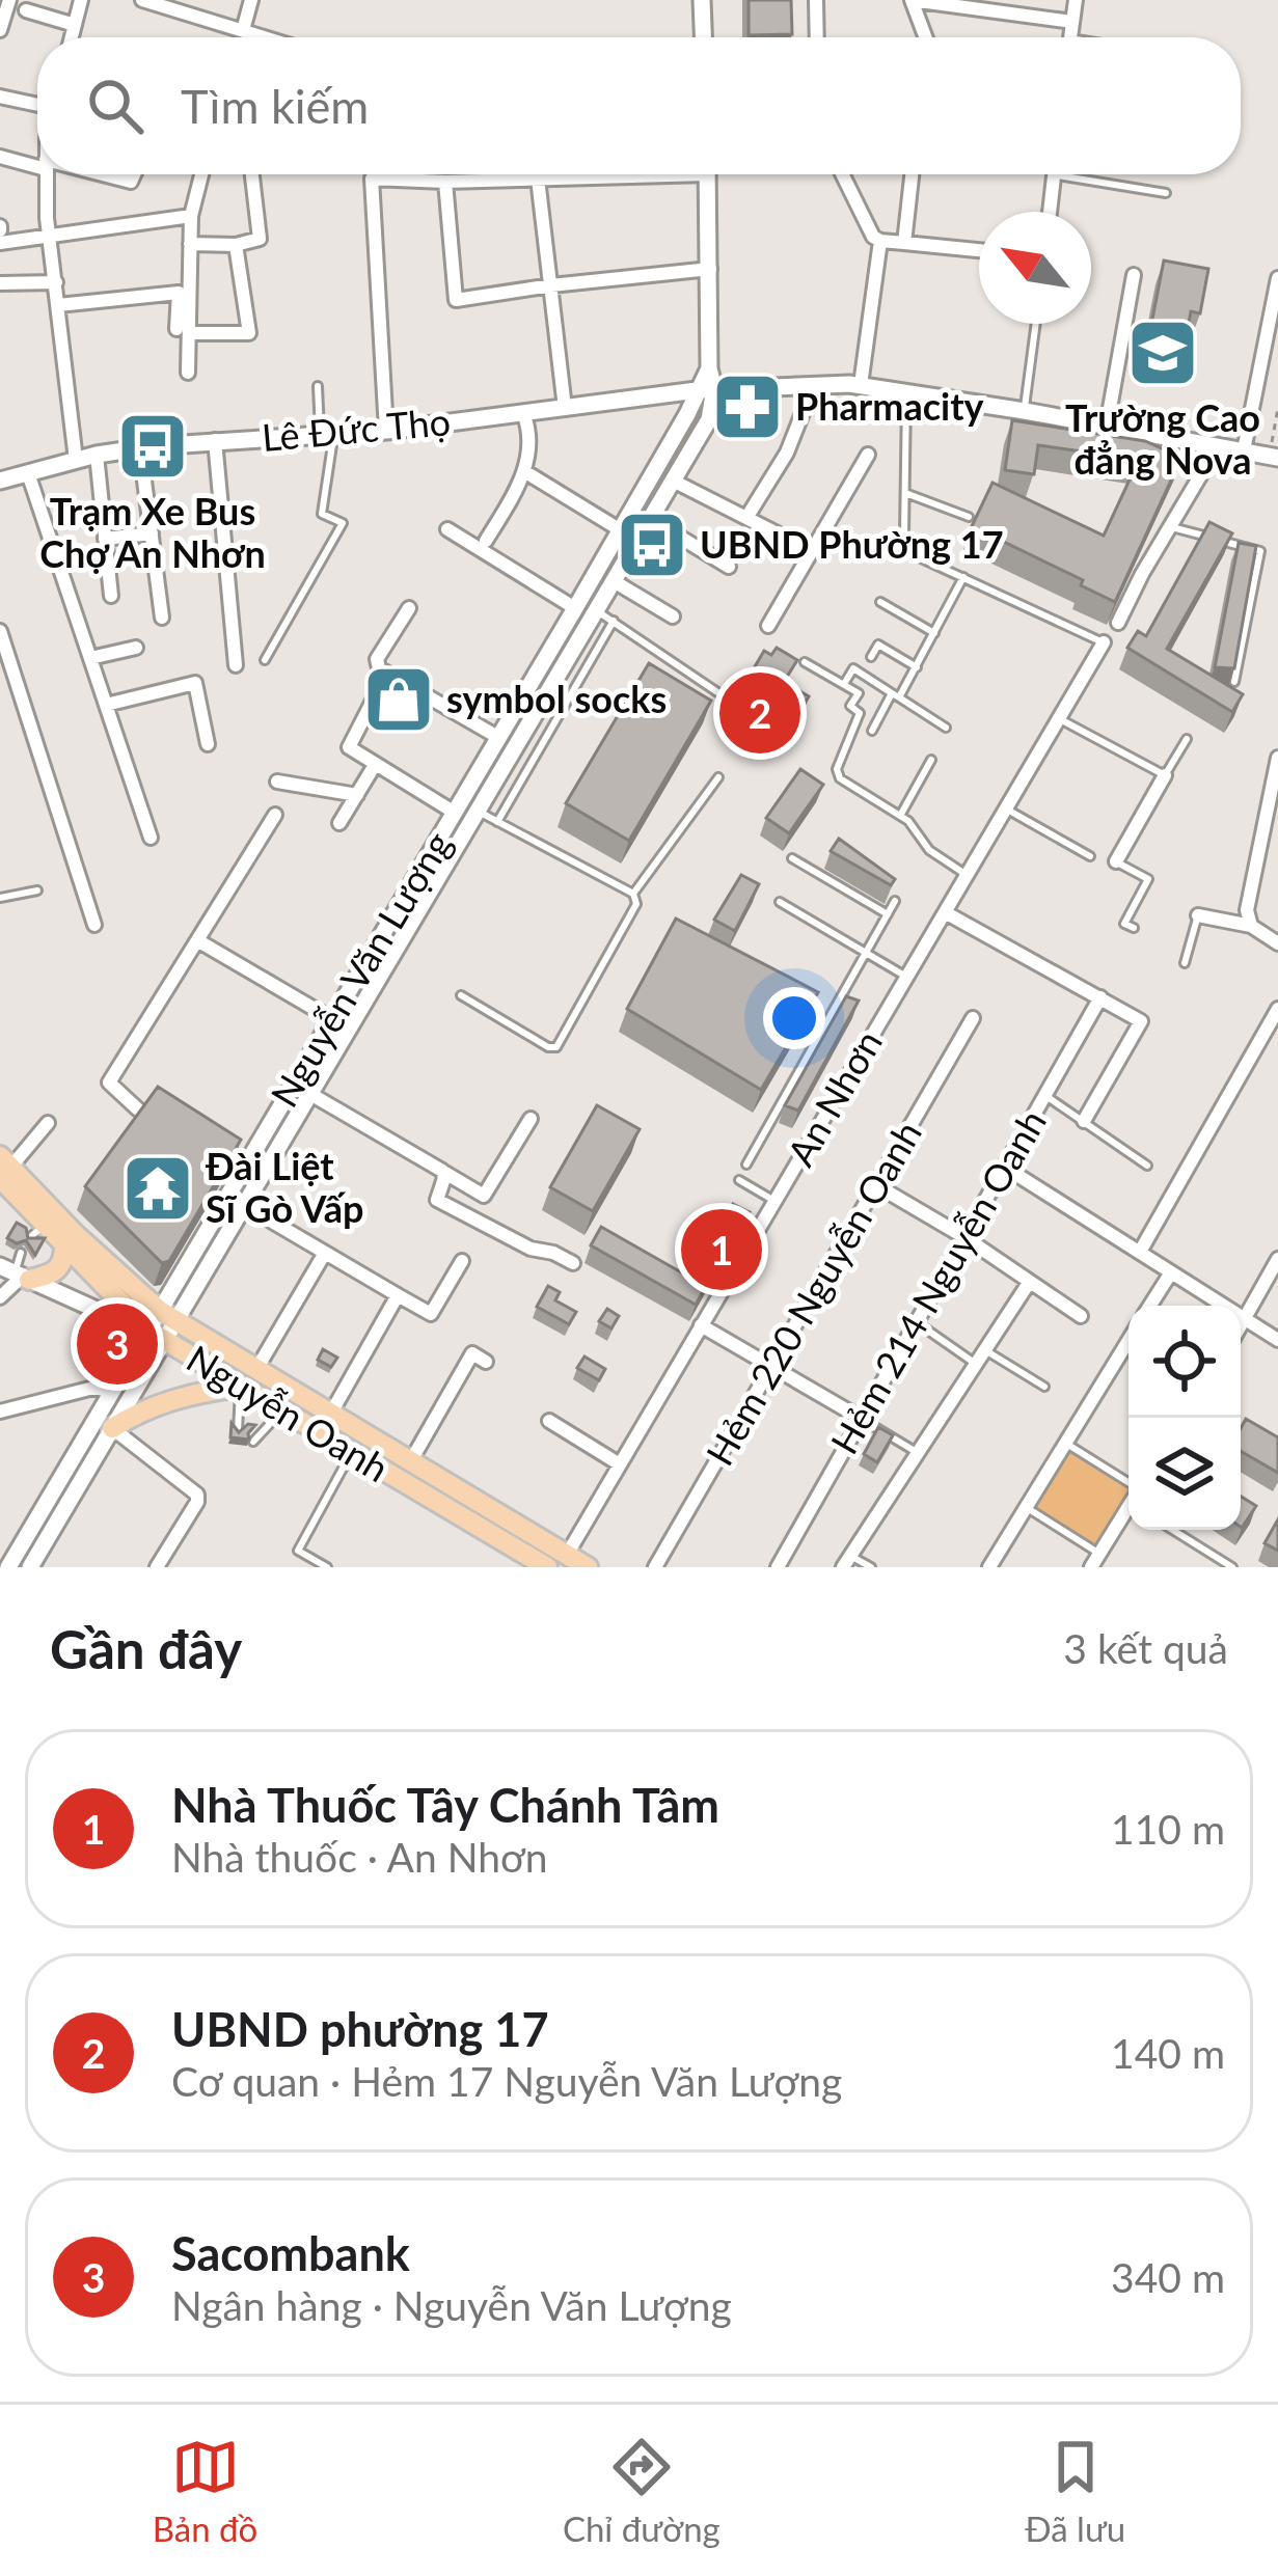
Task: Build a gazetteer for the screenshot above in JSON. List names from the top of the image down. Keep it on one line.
{"streets":{"main road":["Nguyễn Oanh"],"street":["Lê Đức Thọ","Nguyễn Văn Lượng","An Nhơn","Hẻm 214 Nguyễn Oanh","Hẻm 220 Nguyễn Oanh"]},"crossings":[["Lê Đức Thọ","Nguyễn Văn Lượng"],["Nguyễn Văn Lượng","Nguyễn Oanh"],["An Nhơn","Nguyễn Oanh"]],"places":{"school or university":["Trường Cao đẳng Nova"],"pharmacy":["Pharmacity"],"bus stop":["Trạm Xe Bus Chợ An Nhơn","UBND Phường 17"],"shop":["symbol socks"],"temple":["Đài Liệt Sĩ Gò Vấp"]},"north":"top left","page":{"search":"Tìm kiếm","pins":["2","1","3"],"heading":["Gần đây","3 kết quả"],"list":[{"mark":"1","name":"Nhà Thuốc Tây Chánh Tâm","note":"Nhà thuốc · An Nhơn","value":"110 m"},{"mark":"2","name":"UBND phường 17","note":"Cơ quan · Hẻm 17 Nguyễn Văn Lượng","value":"140 m"},{"mark":"3","name":"Sacombank","note":"Ngân hàng · Nguyễn Văn Lượng","value":"340 m"}],"nav":["Bản đồ","Chỉ đường","Đã lưu"]}}
